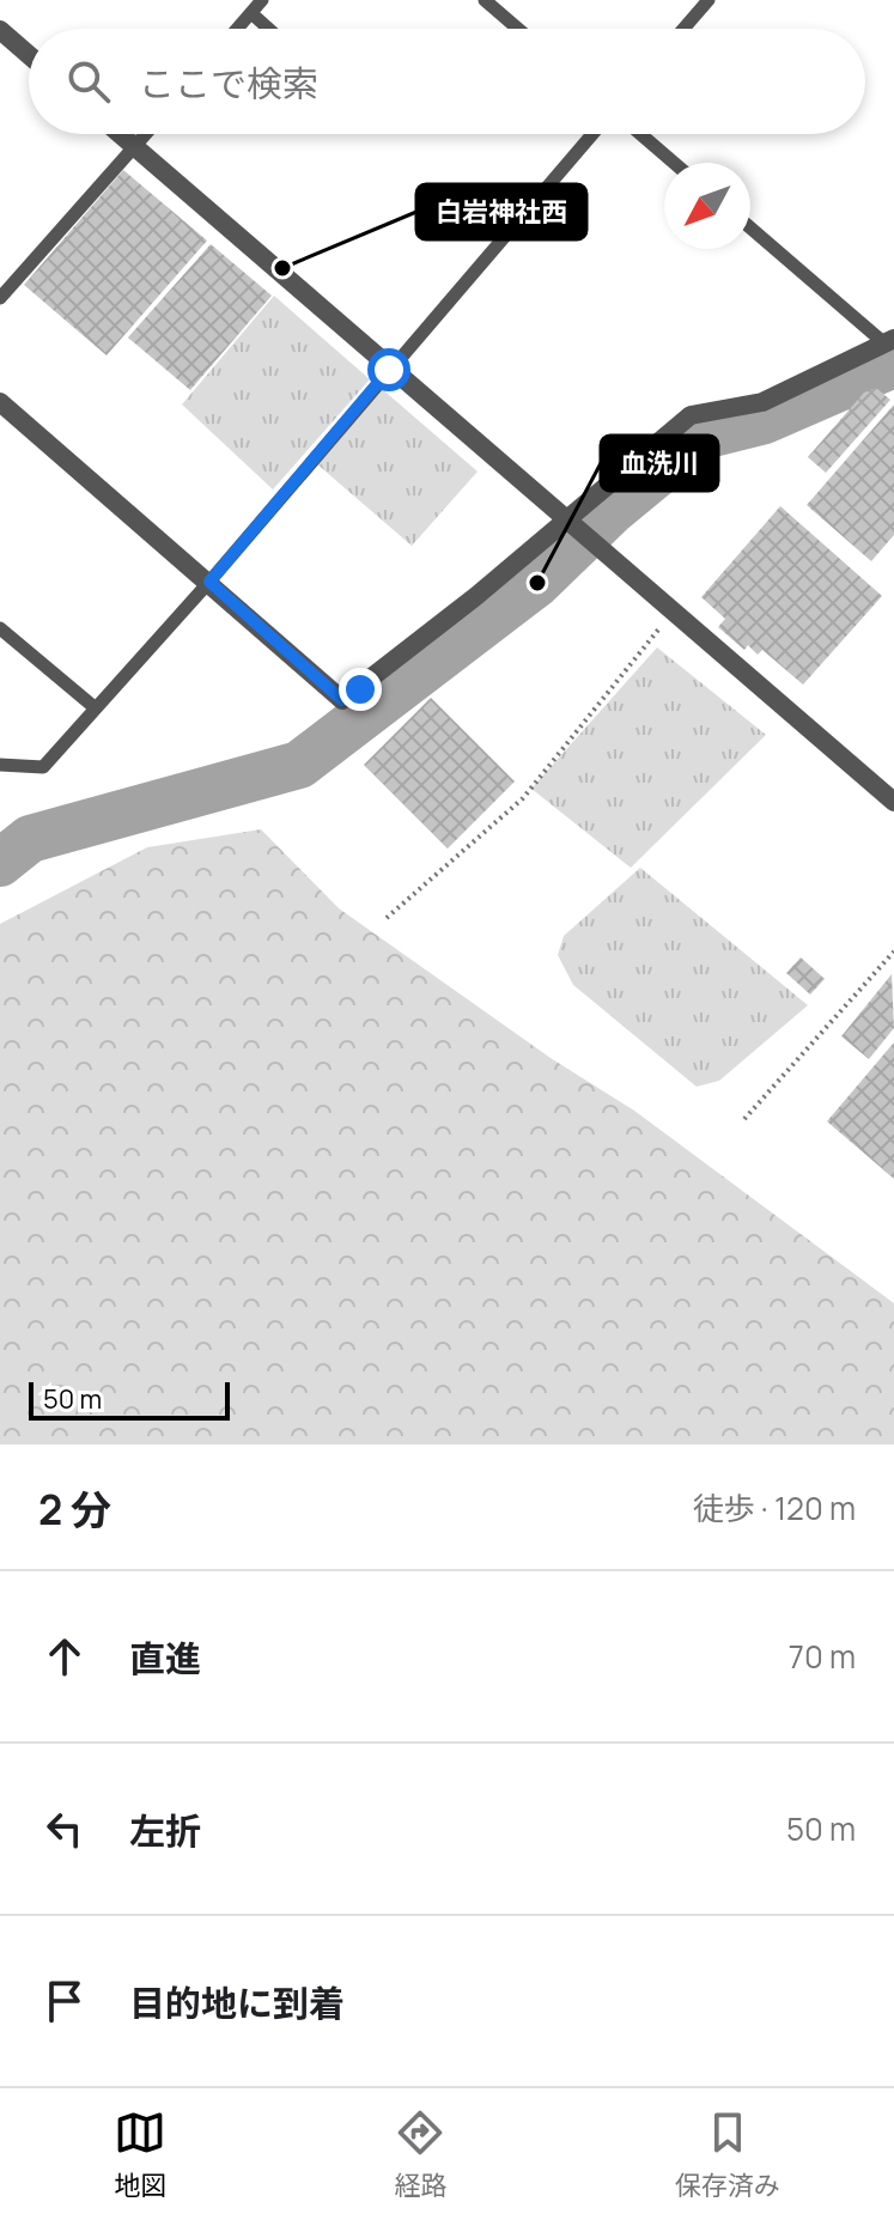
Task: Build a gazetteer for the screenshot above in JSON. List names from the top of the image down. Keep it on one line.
{"places":["白岩神社西","血洗川"],"scale_bar":"50 m","north":"bottom left","page":{"search":"ここで検索","scale":"50 m","heading":["2 分","徒歩 · 120 m"],"list":[["直進","70 m"],["左折","50 m"],"目的地に到着"],"nav":["地図","経路","保存済み"]}}
